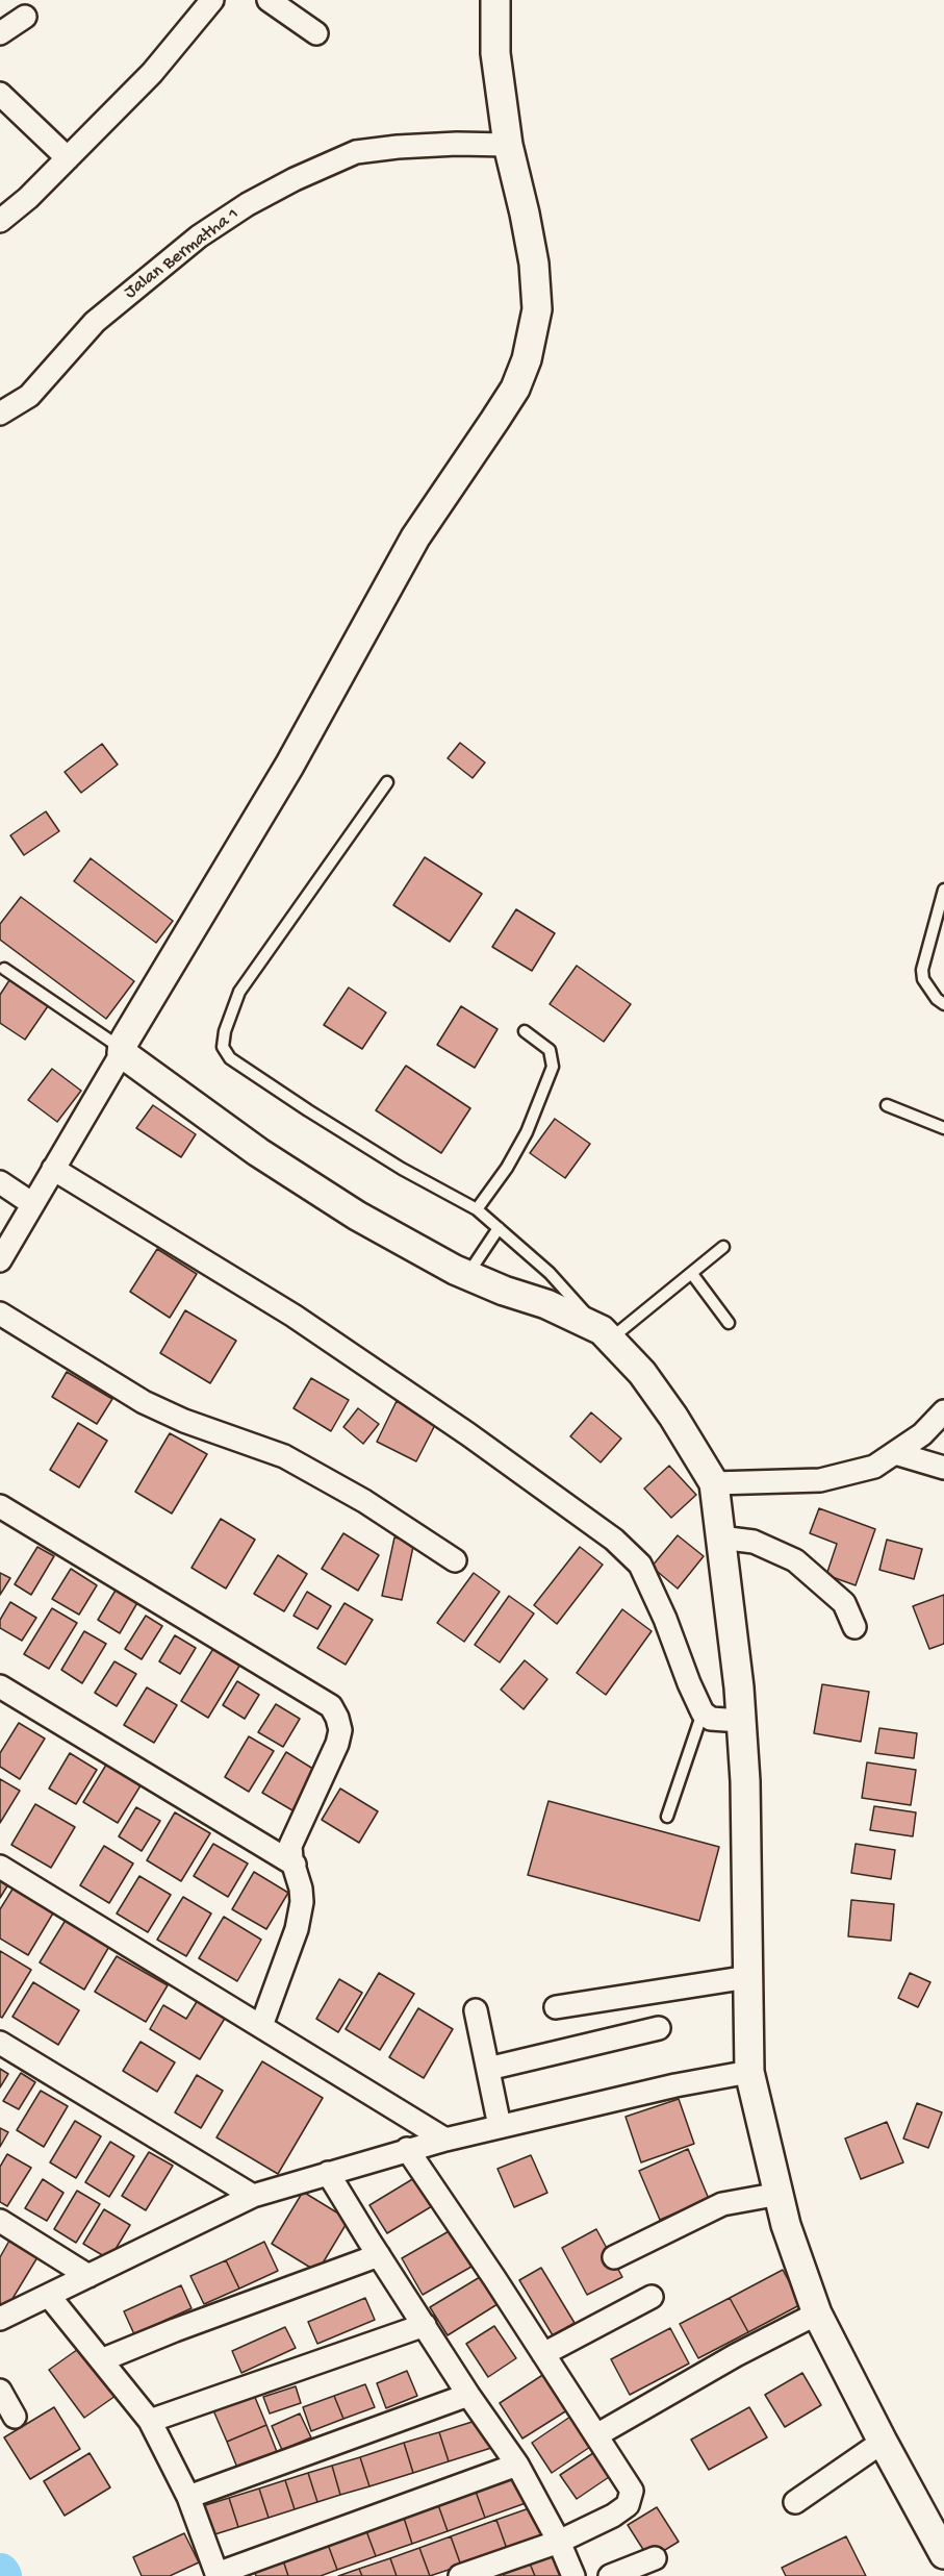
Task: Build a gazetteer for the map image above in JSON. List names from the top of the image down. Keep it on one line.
{"streets":{"street":["Jalan Bermatha 1"]}}
